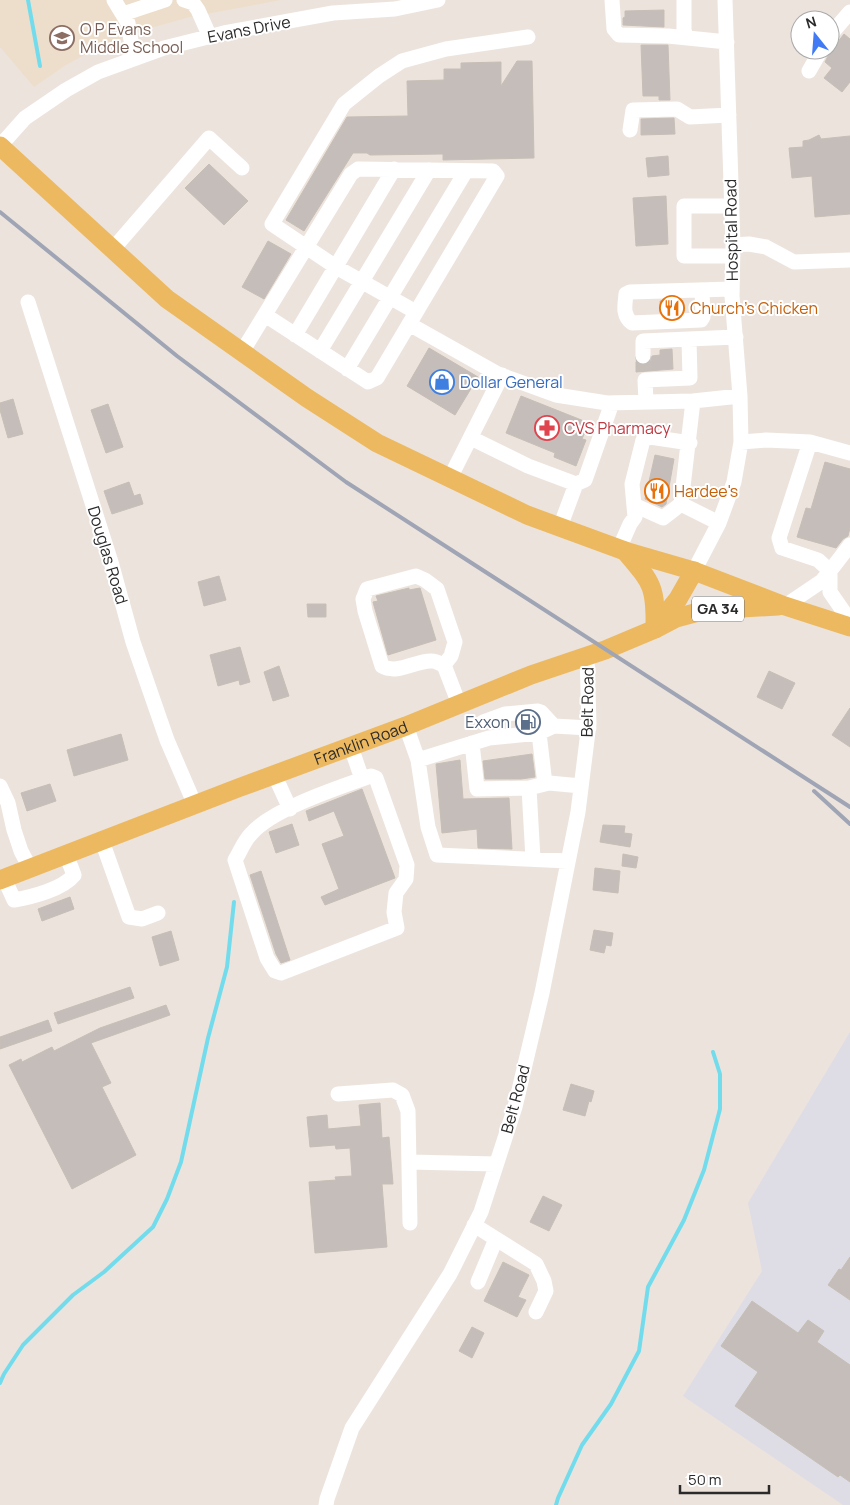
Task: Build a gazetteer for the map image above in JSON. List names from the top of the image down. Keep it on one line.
{"streets":{"main road":["GA 34","Franklin Road"],"street":["Evans Drive","Hospital Road","Douglas Road","Belt Road"]},"crossings":[["Hospital Road","GA 34"],["Douglas Road","Franklin Road"],["GA 34","Franklin Road"],["Belt Road","Franklin Road"]],"places":{"school or university":["O P Evans Middle School"],"restaurant":["Church's Chicken","Hardee's"],"shop":["Dollar General"],"pharmacy":["CVS Pharmacy"],"fuel station":["Exxon"]},"scale_bar":"50 m","north":"top"}
